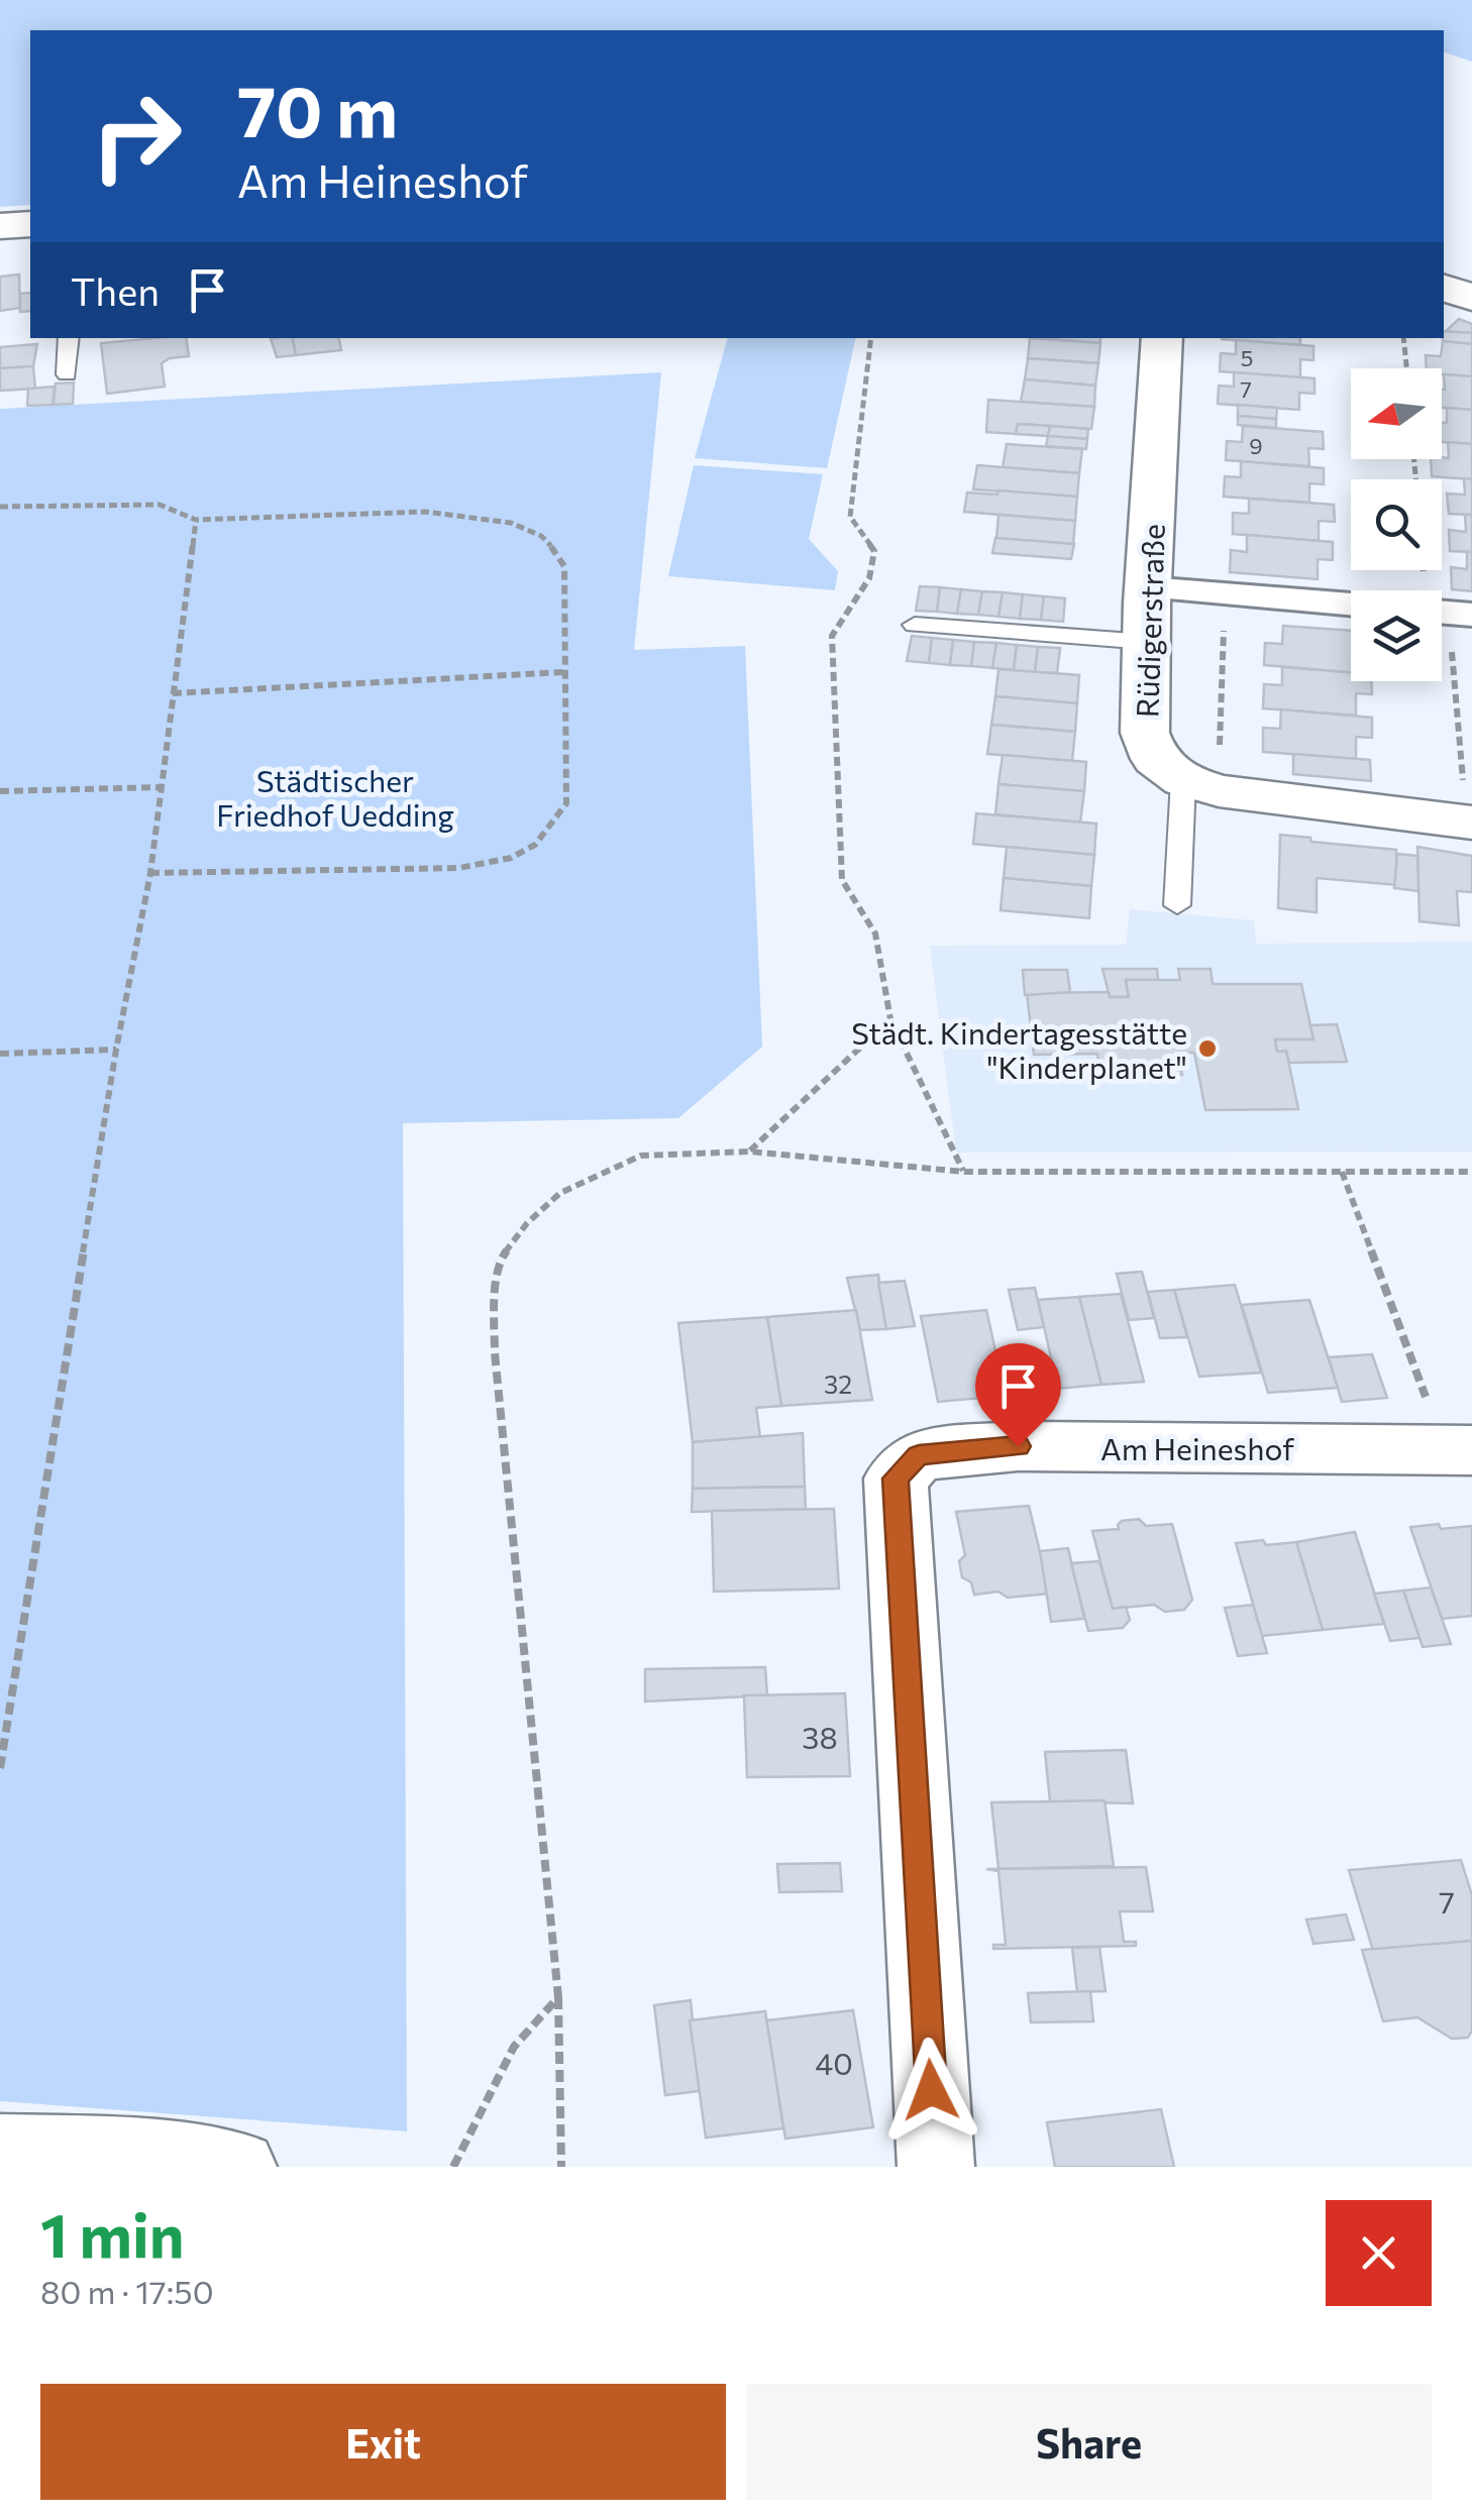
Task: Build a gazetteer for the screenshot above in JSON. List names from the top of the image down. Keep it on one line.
{"streets":{"street":["Rüdigerstraße","Am Heineshof"]},"parks":["Städtischer Friedhof Uedding"],"places":["Städt. Kindertagesstätte \"Kinderplanet\""],"house_numbers":["5","7","9","32","38","7","40"],"north":"left","page":{"turn":["70 m","Am Heineshof"],"then":"Then","heading":["1 min","80 m · 17:50"],"buttons":["Exit","Share"]}}
